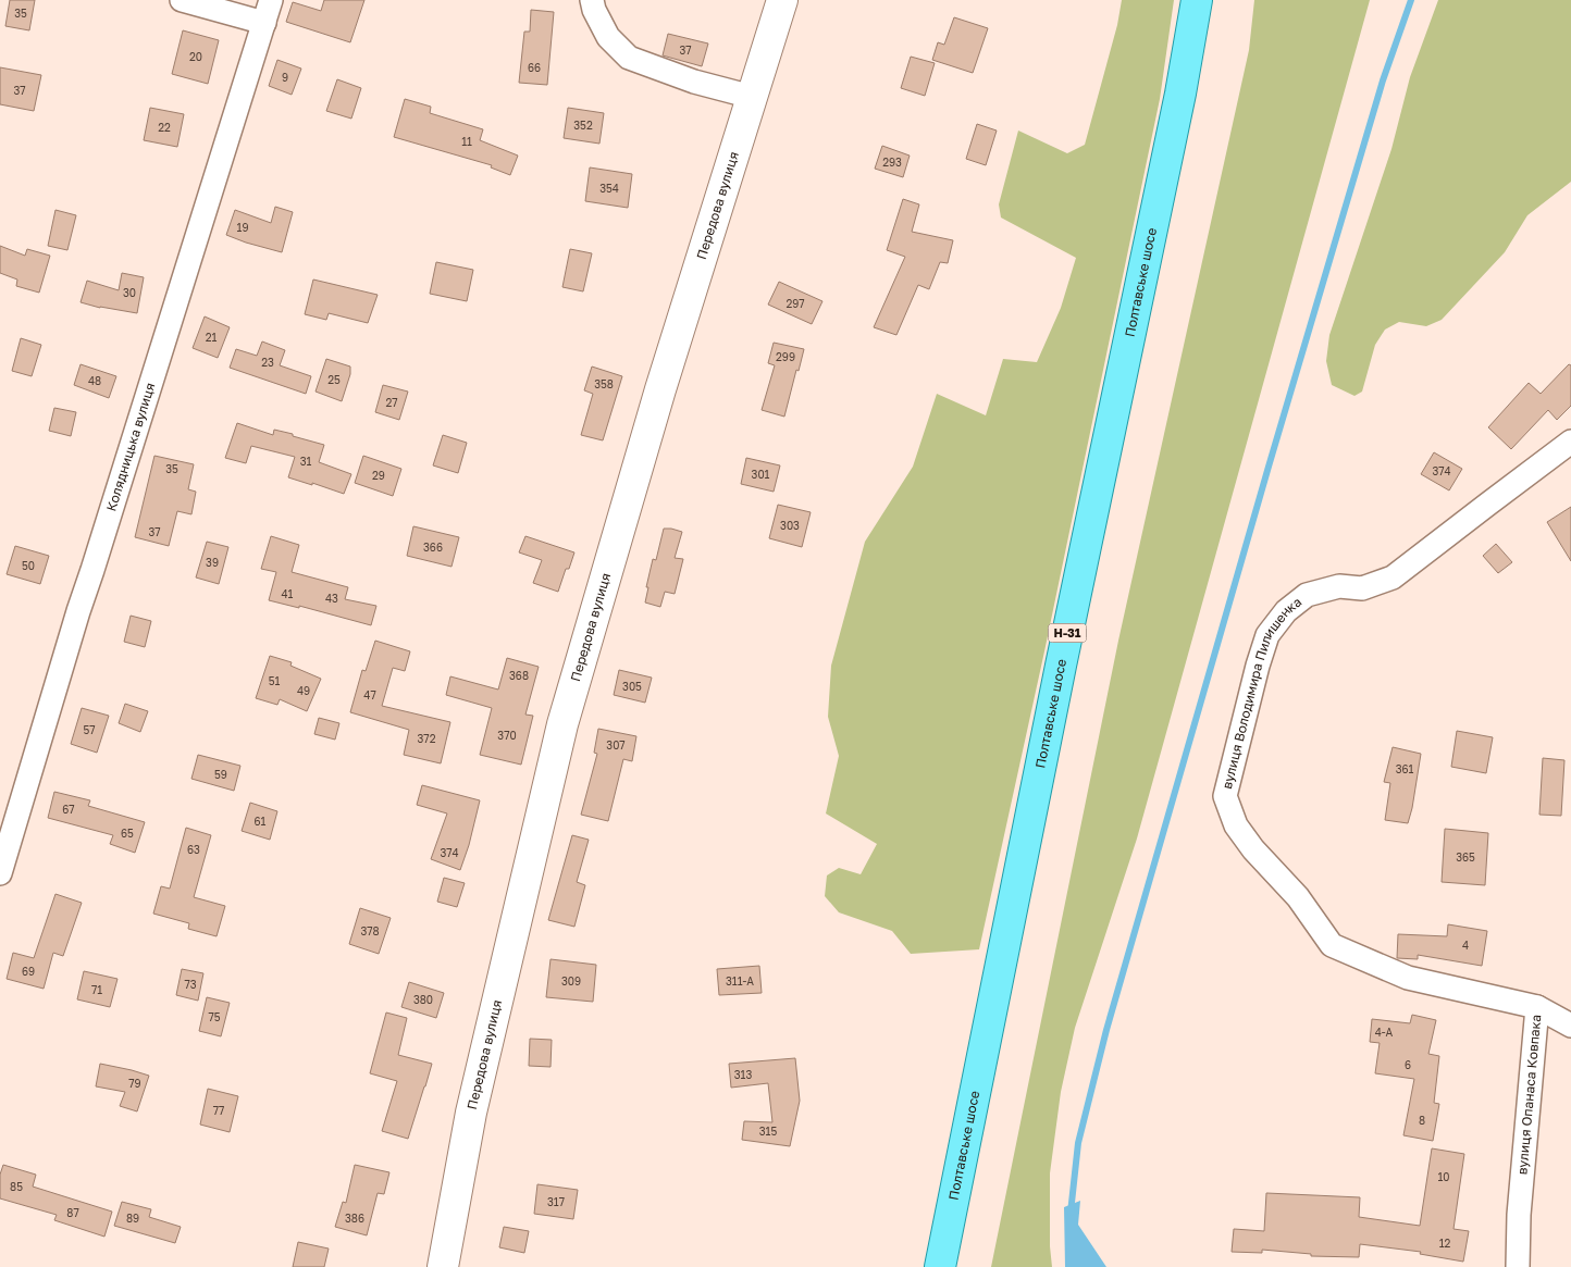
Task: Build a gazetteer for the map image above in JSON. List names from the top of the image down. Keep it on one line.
{"streets":{"main road":["Полтавське шосе","Н-31"],"street":["Передова вулиця","Колядницька вулиця","вулиця Володимира Пилишенка","вулиця Опанаса Ковпака"]},"crossings":[["вулиця Володимира Пилишенка","вулиця Опанаса Ковпака"]],"house_numbers":["35","37","20","66","9","37","352","22","11","293","354","19","30","297","21","299","23","25","48","358","27","31","35","374","301","29","303","37","366","39","50","41","43","368","51","305","49","47","57","370","372","307","361","59","67","61","65","63","374","365","378","4","69","309","311-А","73","71","380","75","4-А","6","313","79","77","8","315","10","85","317","87","89","386","12"]}
